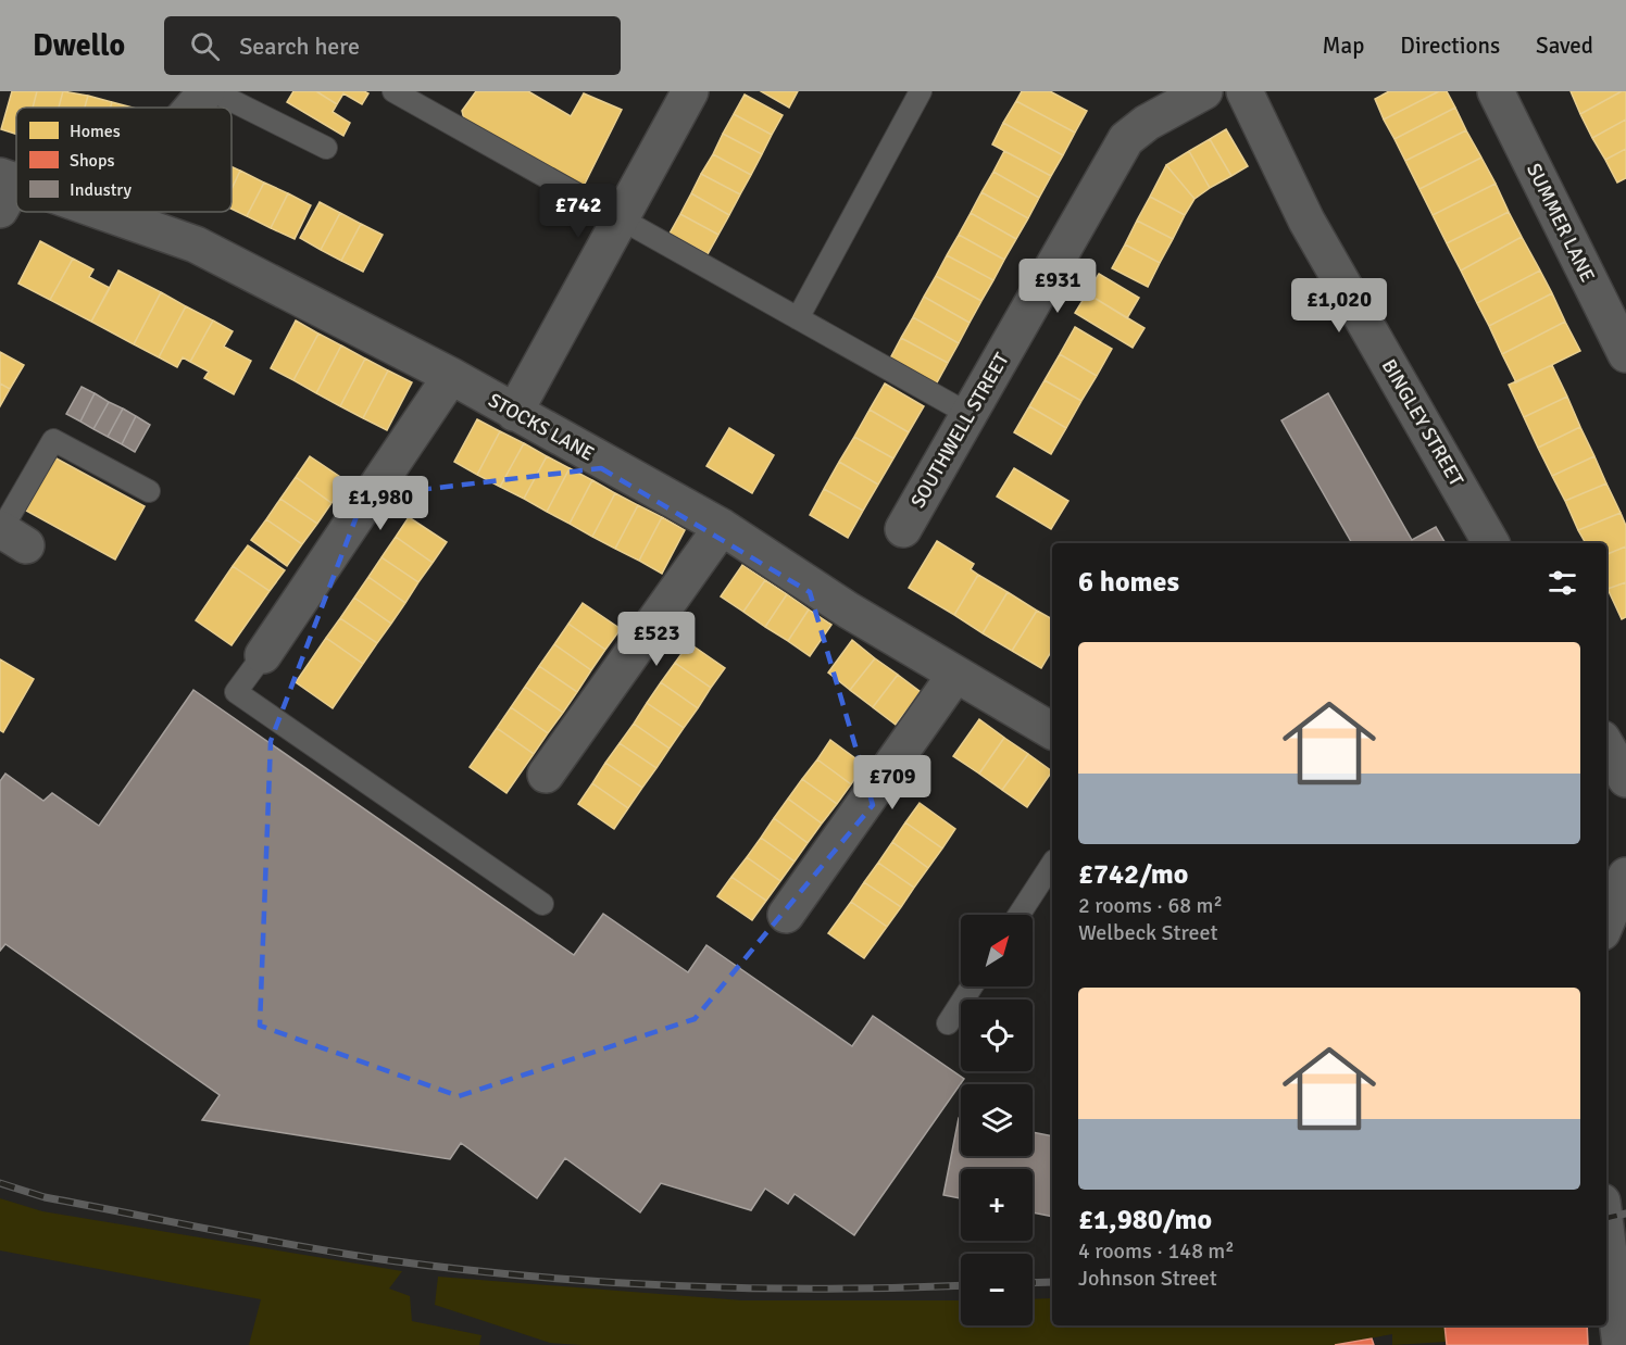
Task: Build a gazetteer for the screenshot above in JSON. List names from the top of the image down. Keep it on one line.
{"streets":{"street":["SUMMER LANE","BINGLEY STREET","STOCKS LANE","SOUTHWELL STREET"]},"legend":["Homes","Shops","Industry"],"north":"top right","page":{"header":"Dwello","search":"Search here","nav":["Map","Directions","Saved"],"price":["£742","£931","£1,020","£1,980","£523","£709"],"heading":"6 homes","list":[{"name":"£742/mo","note":"2 rooms · 68 m² · Welbeck Street"},{"name":"£1,980/mo","note":"4 rooms · 148 m² · Johnson Street"}],"map_buttons":["+","−"]}}
